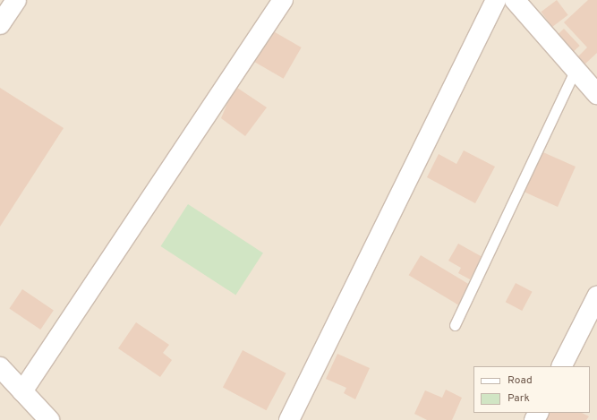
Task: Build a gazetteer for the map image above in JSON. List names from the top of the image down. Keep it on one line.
{"legend":["Road","Park"]}
